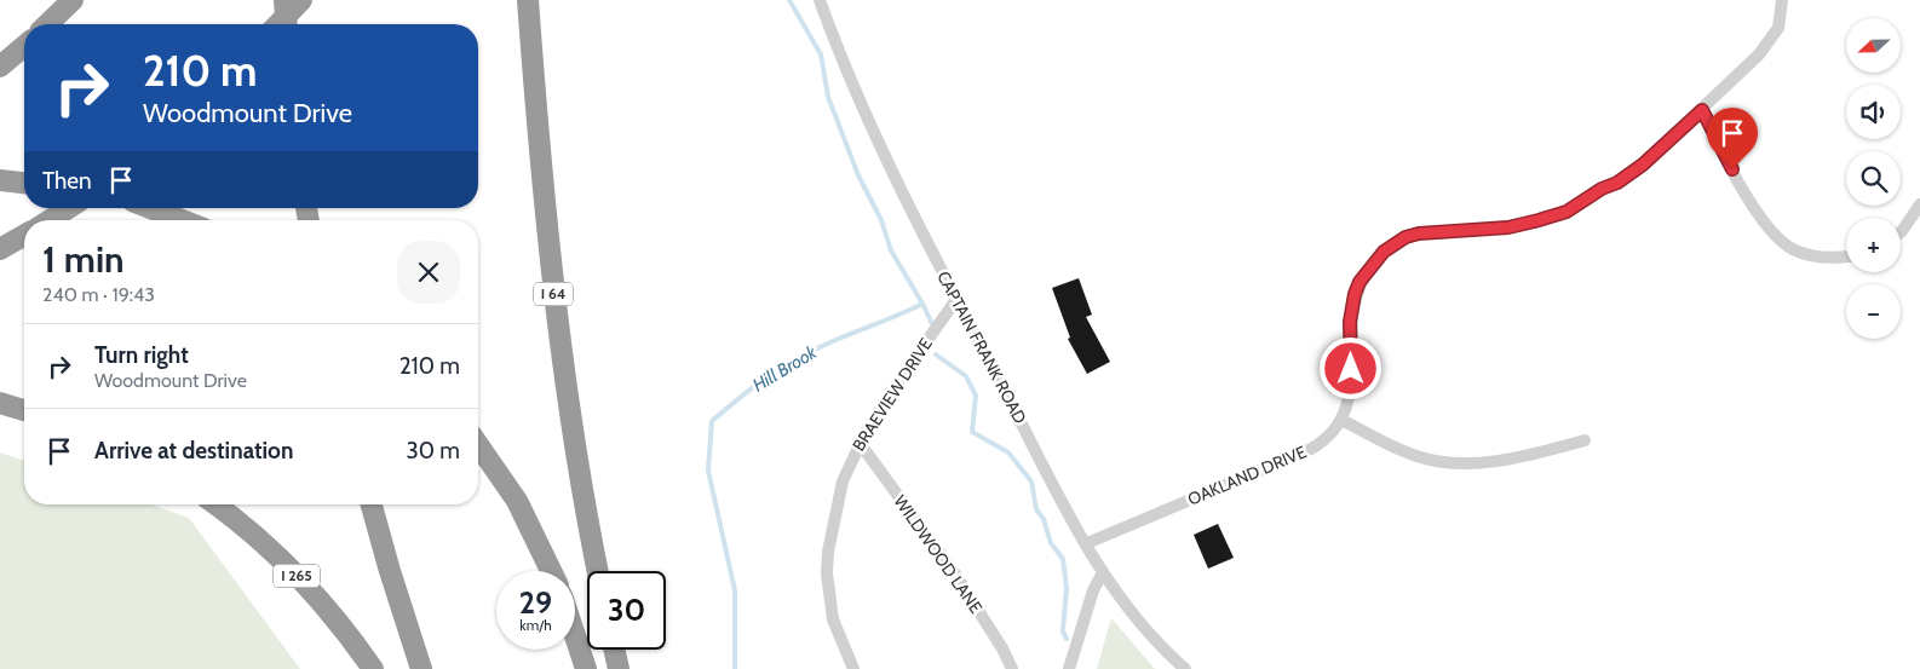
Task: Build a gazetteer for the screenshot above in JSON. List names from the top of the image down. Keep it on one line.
{"streets":{"highway":["I 64","I 265"],"street":["CAPTAIN FRANK ROAD","BRAEVIEW DRIVE","OAKLAND DRIVE","WILDWOOD LANE"]},"crossings":[["CAPTAIN FRANK ROAD","BRAEVIEW DRIVE"],["CAPTAIN FRANK ROAD","OAKLAND DRIVE"],["BRAEVIEW DRIVE","WILDWOOD LANE"]],"water":["Hill Brook"],"north":"left","page":{"map_buttons":["+","−"],"turn":["210 m","Woodmount Drive"],"then":"Then","heading":["1 min","240 m · 19:43"],"list":[{"name":"Turn right","note":"Woodmount Drive","value":"210 m"},{"name":"Arrive at destination","value":"30 m"}],"speed":"29 km/h","limit":"30"}}
